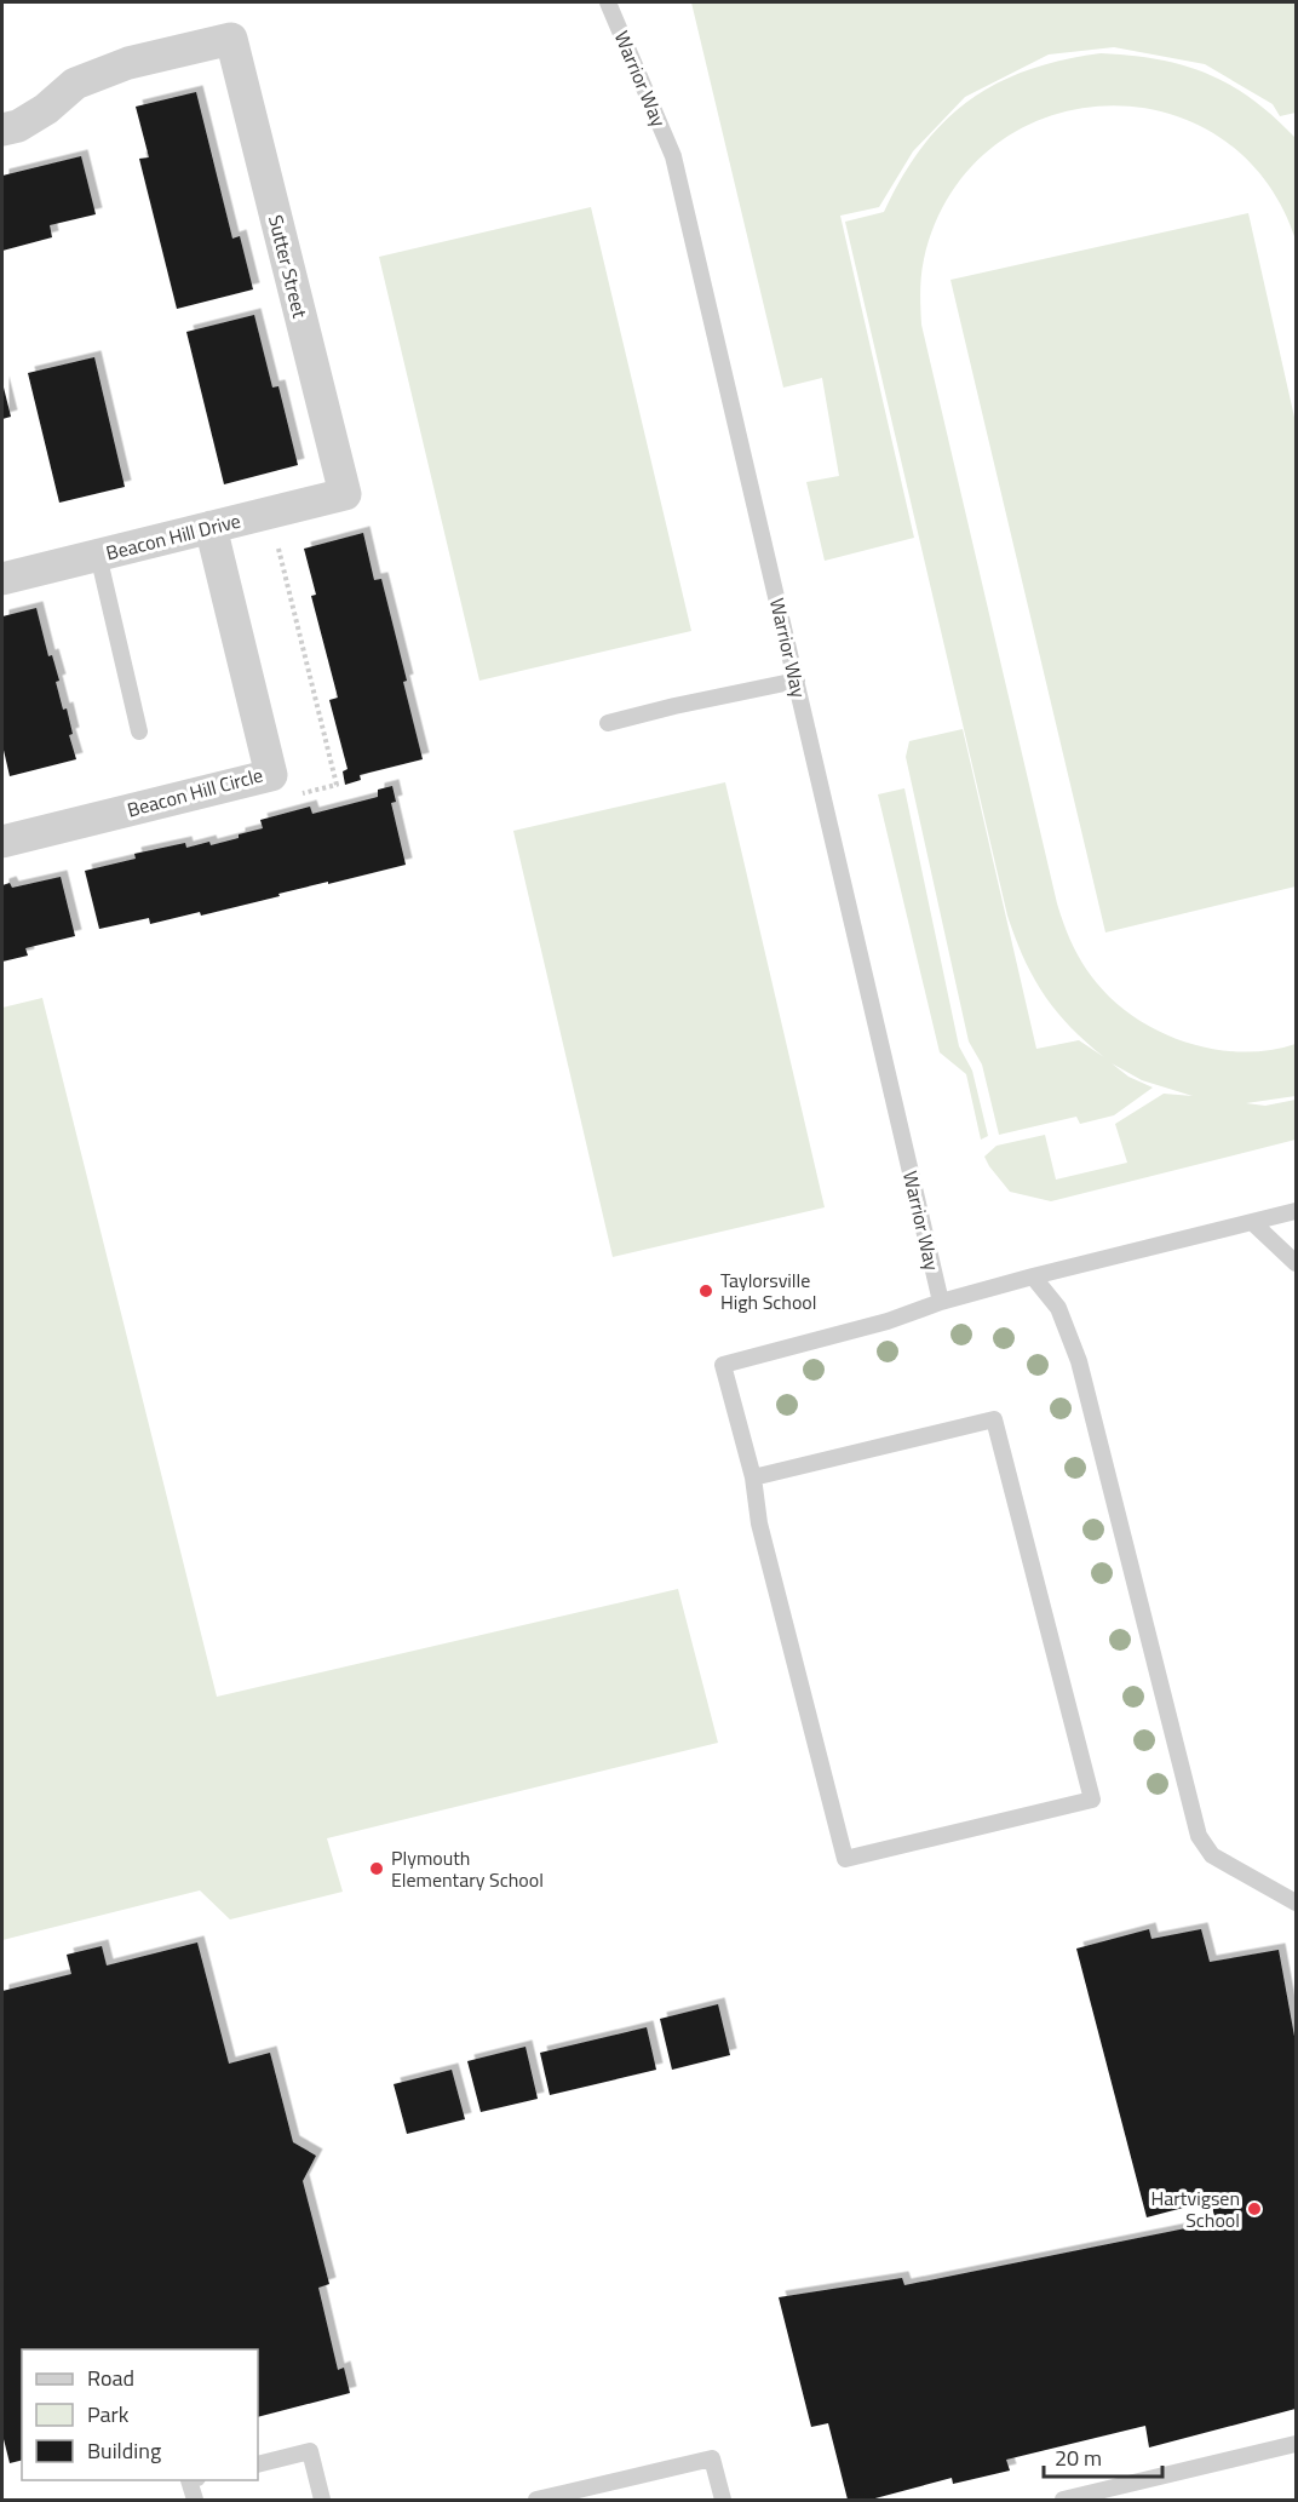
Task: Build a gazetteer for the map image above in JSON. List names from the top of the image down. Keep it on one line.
{"streets":{"street":["Sutter Street","Beacon Hill Drive","Beacon Hill Circle"],"lane":["Warrior Way"]},"crossings":[["Sutter Street","Beacon Hill Drive"],["Beacon Hill Drive","Beacon Hill Circle"]],"places":["Taylorsville High School","Plymouth Elementary School","Hartvigsen School"],"legend":["Road","Park","Building"],"scale_bar":"20 m"}
